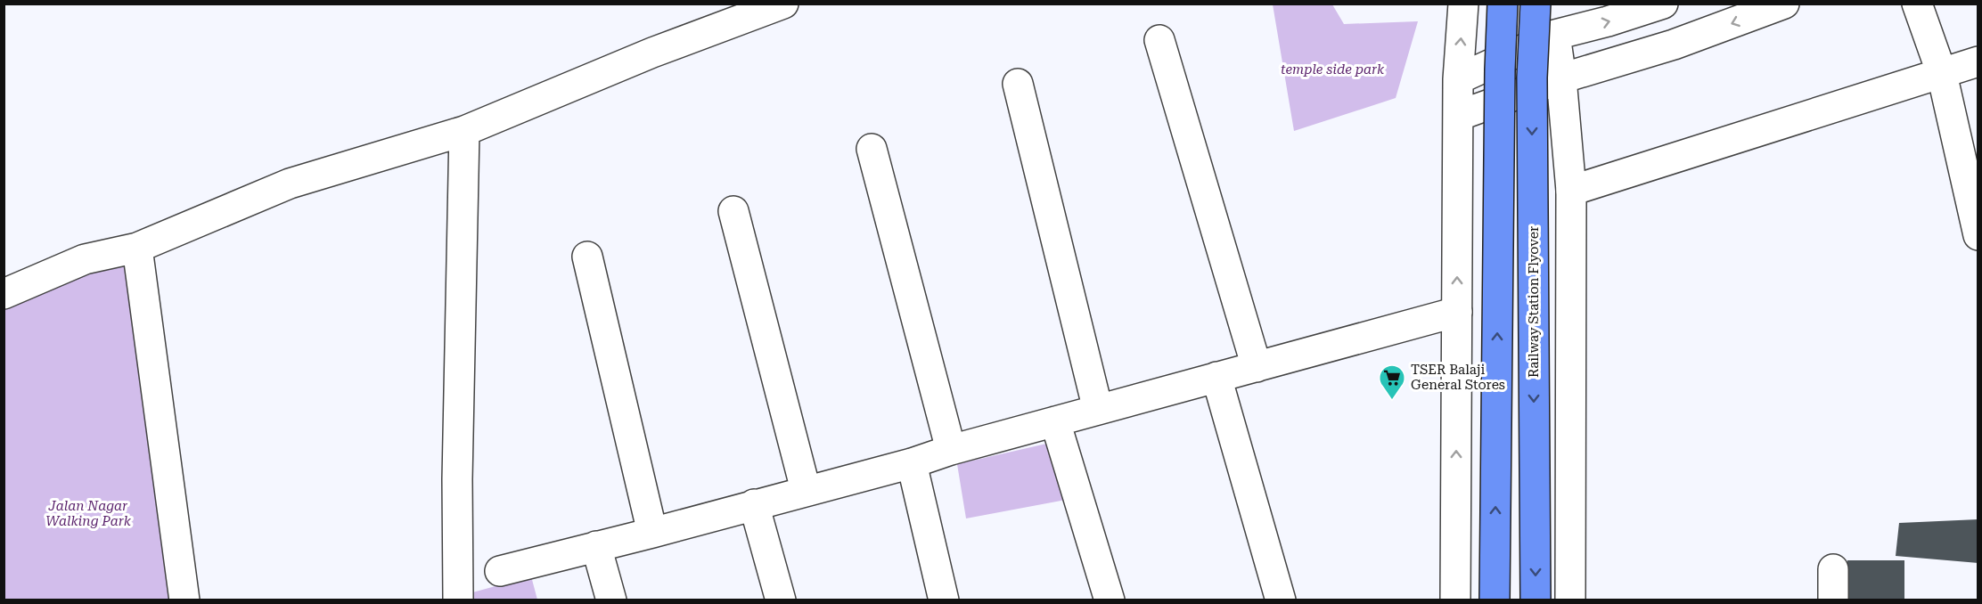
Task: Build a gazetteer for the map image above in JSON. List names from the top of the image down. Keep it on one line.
{"streets":{"main road":["Railway Station Flyover"]},"parks":["temple side park","Jalan Nagar Walking Park"],"places":{"supermarket":["TSER Balaji General Stores"]}}
